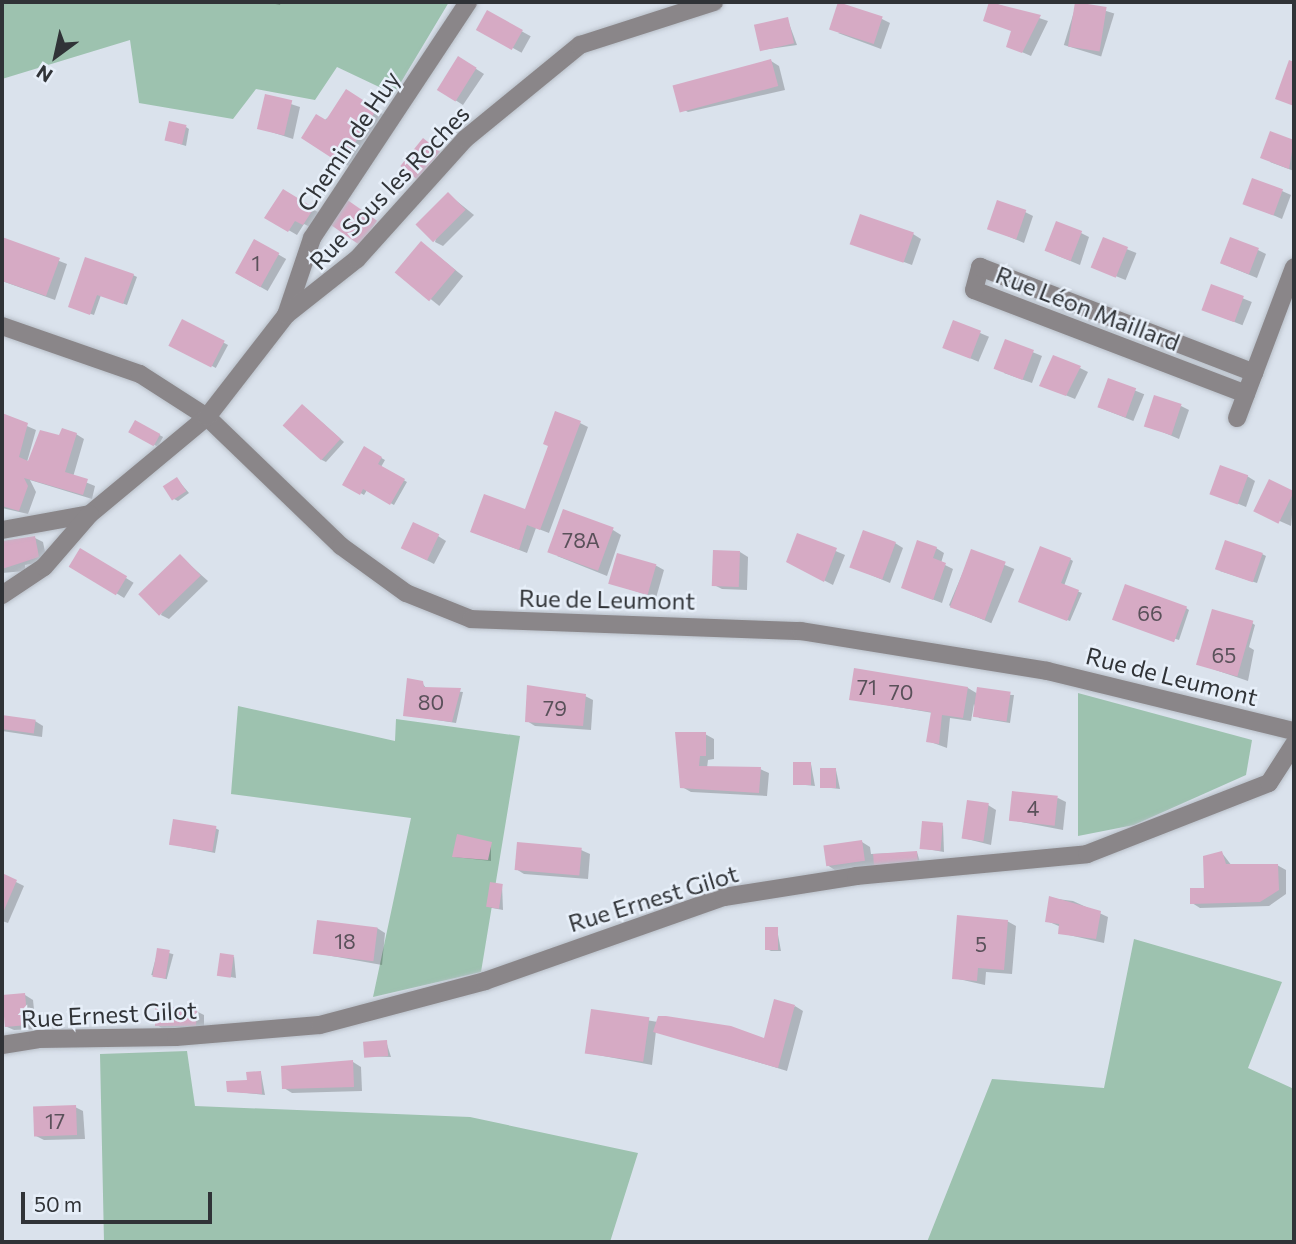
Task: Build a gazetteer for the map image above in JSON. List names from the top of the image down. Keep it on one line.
{"streets":{"street":["Chemin de Huy","Rue Sous les Roches","Rue Léon Maillard","Rue de Leumont","Rue Ernest Gilot"]},"crossings":[["Chemin de Huy","Rue Sous les Roches"],["Rue Sous les Roches","Rue de Leumont"]],"house_numbers":["1","78A","66","65","71","70","80","79","4","18","5","17"],"scale_bar":"50 m","north":"bottom left"}
